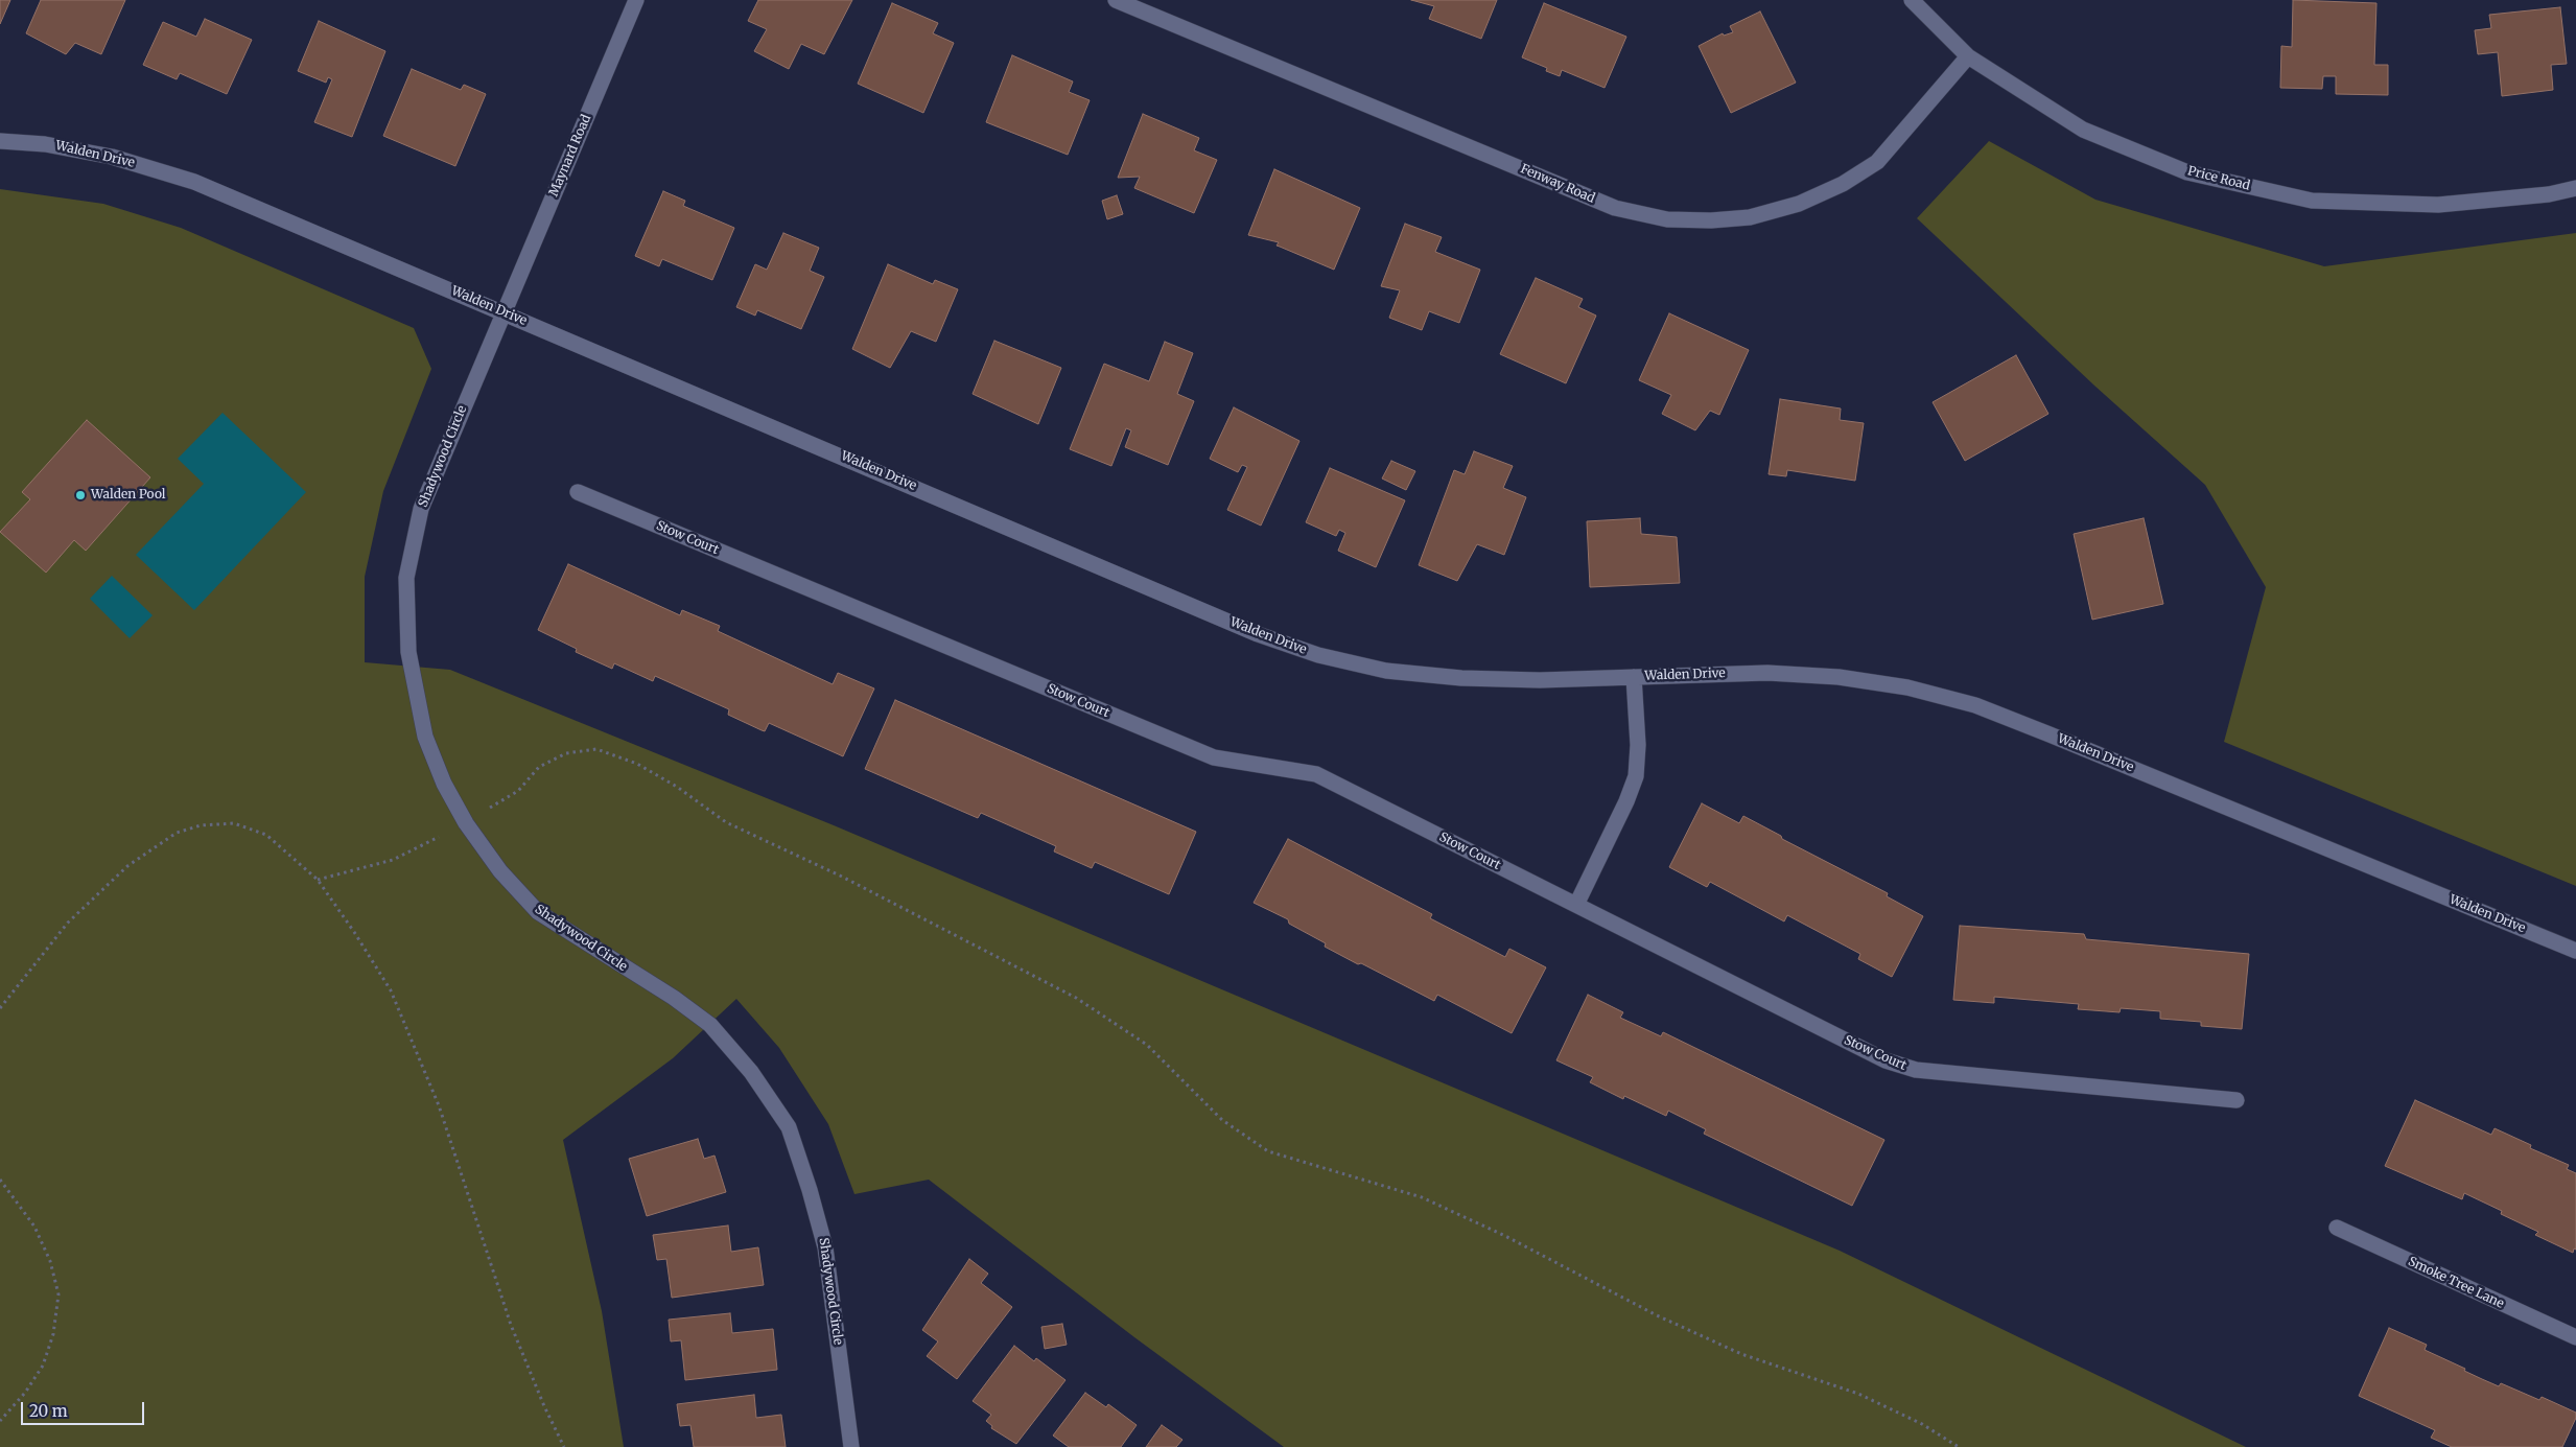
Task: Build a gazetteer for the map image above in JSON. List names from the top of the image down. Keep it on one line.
{"streets":{"street":["Walden Drive","Maynard Road","Price Road","Fenway Road","Shadywood Circle","Stow Court","Smoke Tree Lane"]},"crossings":[["Walden Drive","Maynard Road"],["Walden Drive","Shadywood Circle"],["Maynard Road","Shadywood Circle"],["Price Road","Fenway Road"]],"places":["Walden Pool"],"scale_bar":"20 m"}
